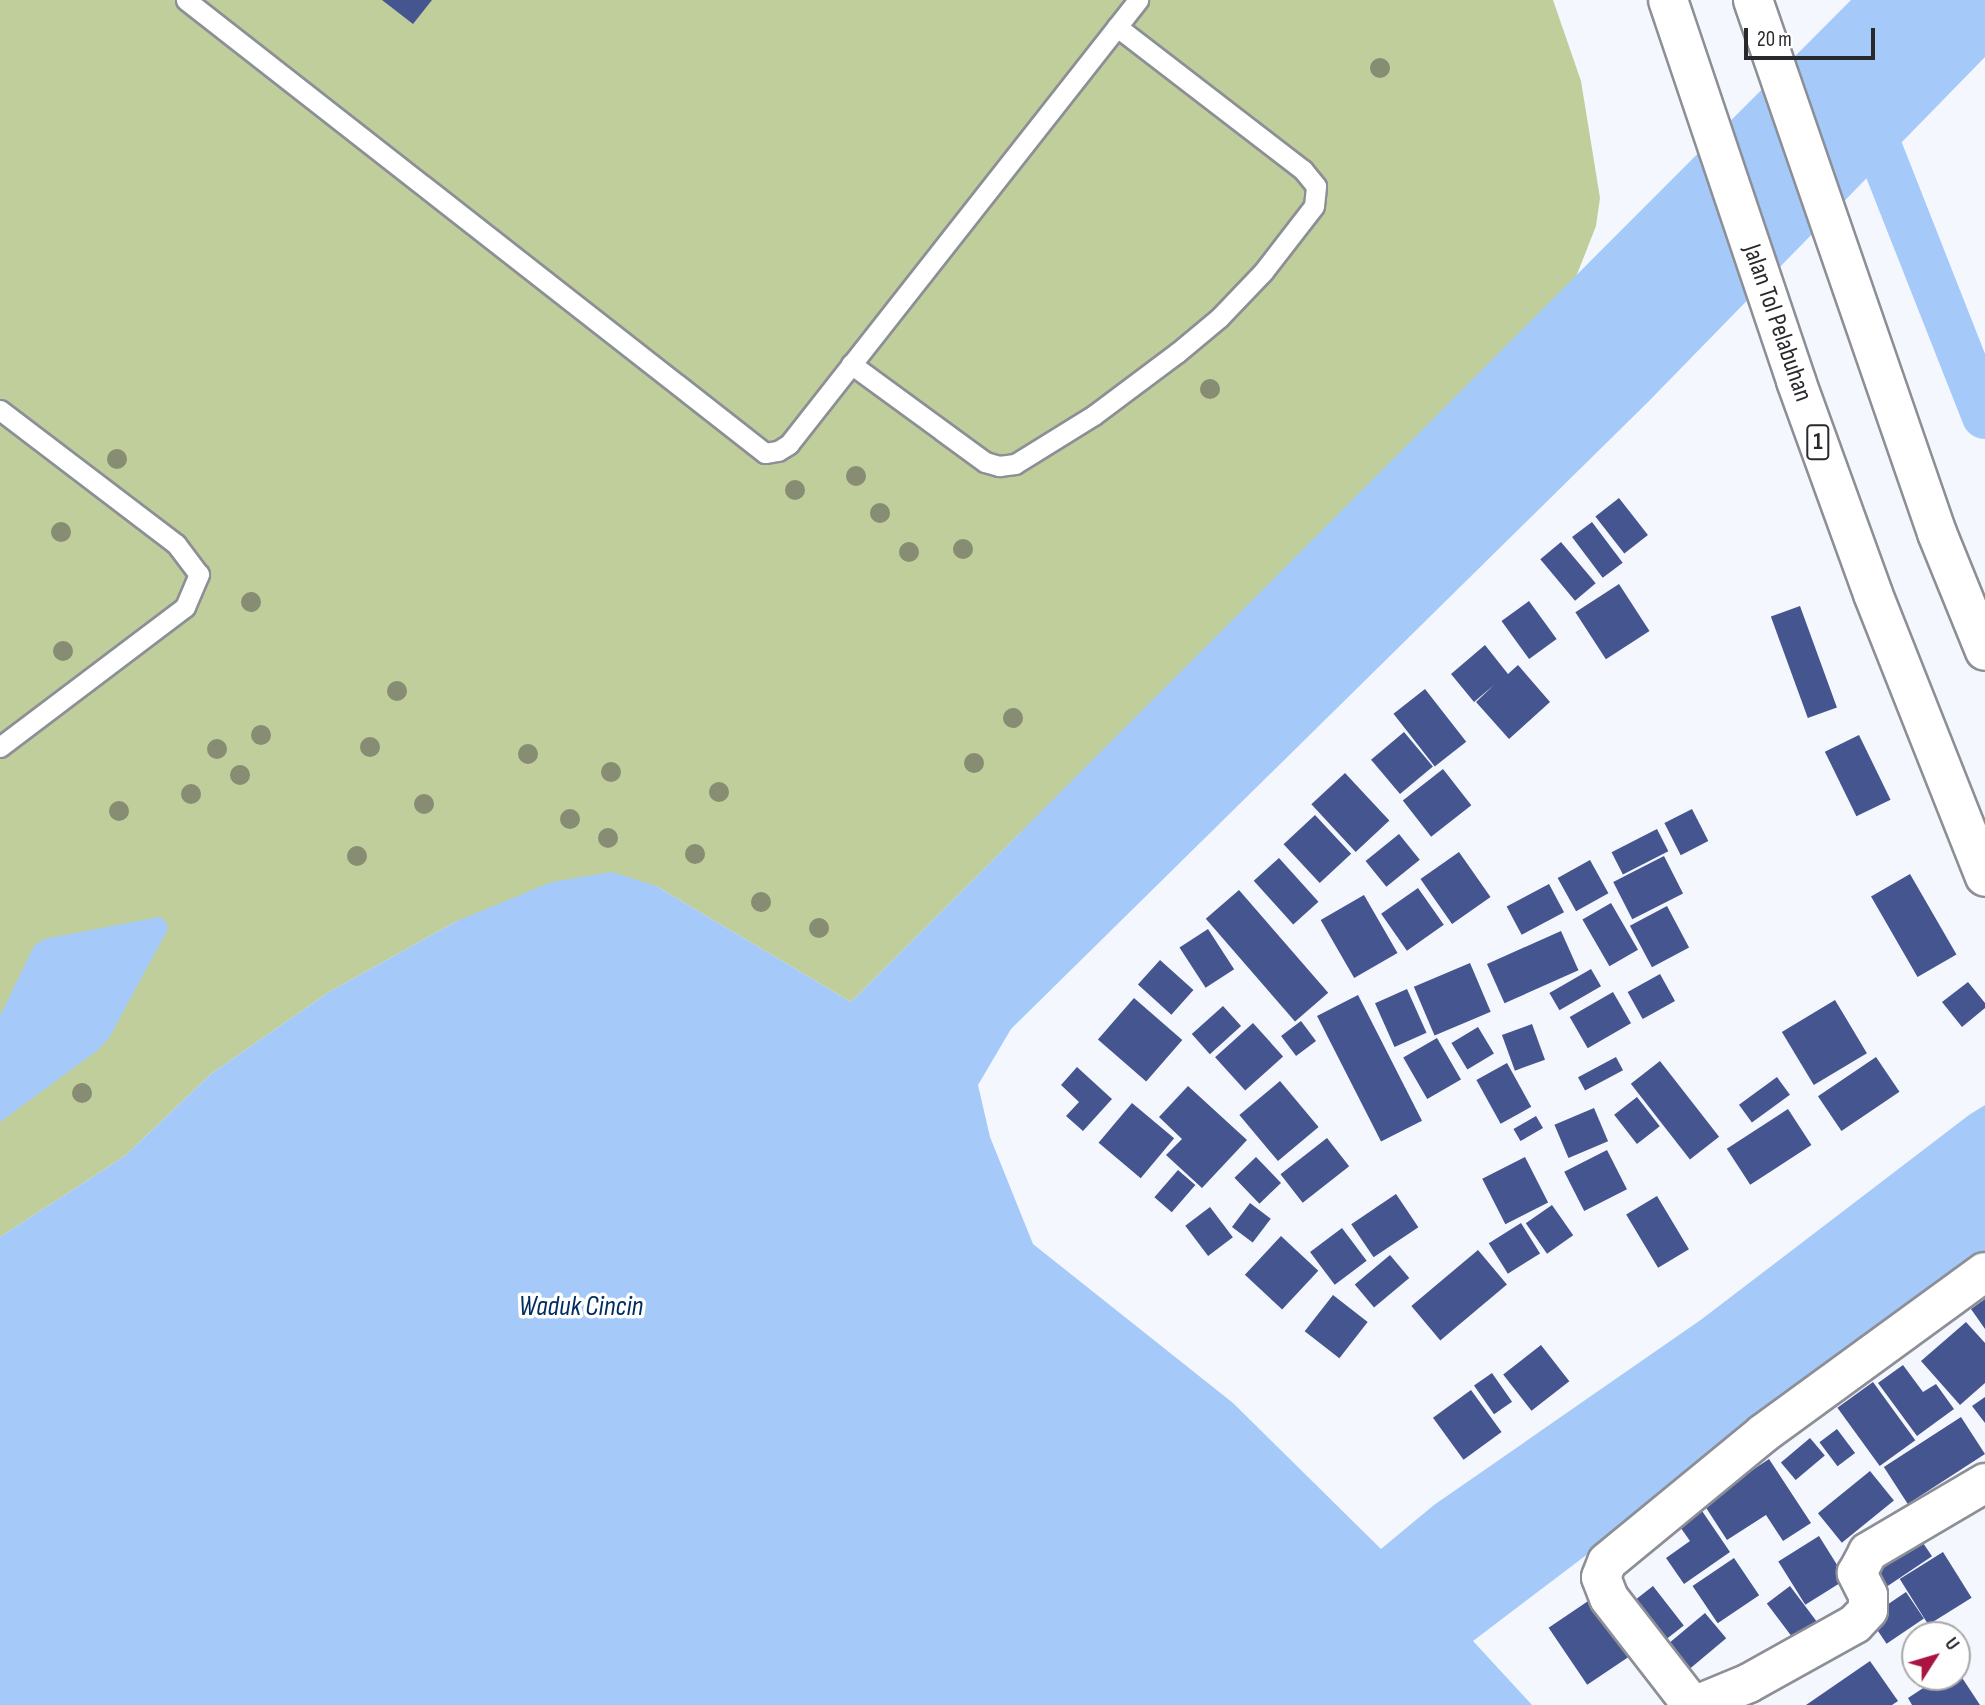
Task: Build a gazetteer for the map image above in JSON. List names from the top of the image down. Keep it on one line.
{"streets":{"main road":["Jalan Tol Pelabuhan","1"]},"water":["Waduk Cincin"],"scale_bar":"20 m","north":"top right"}
